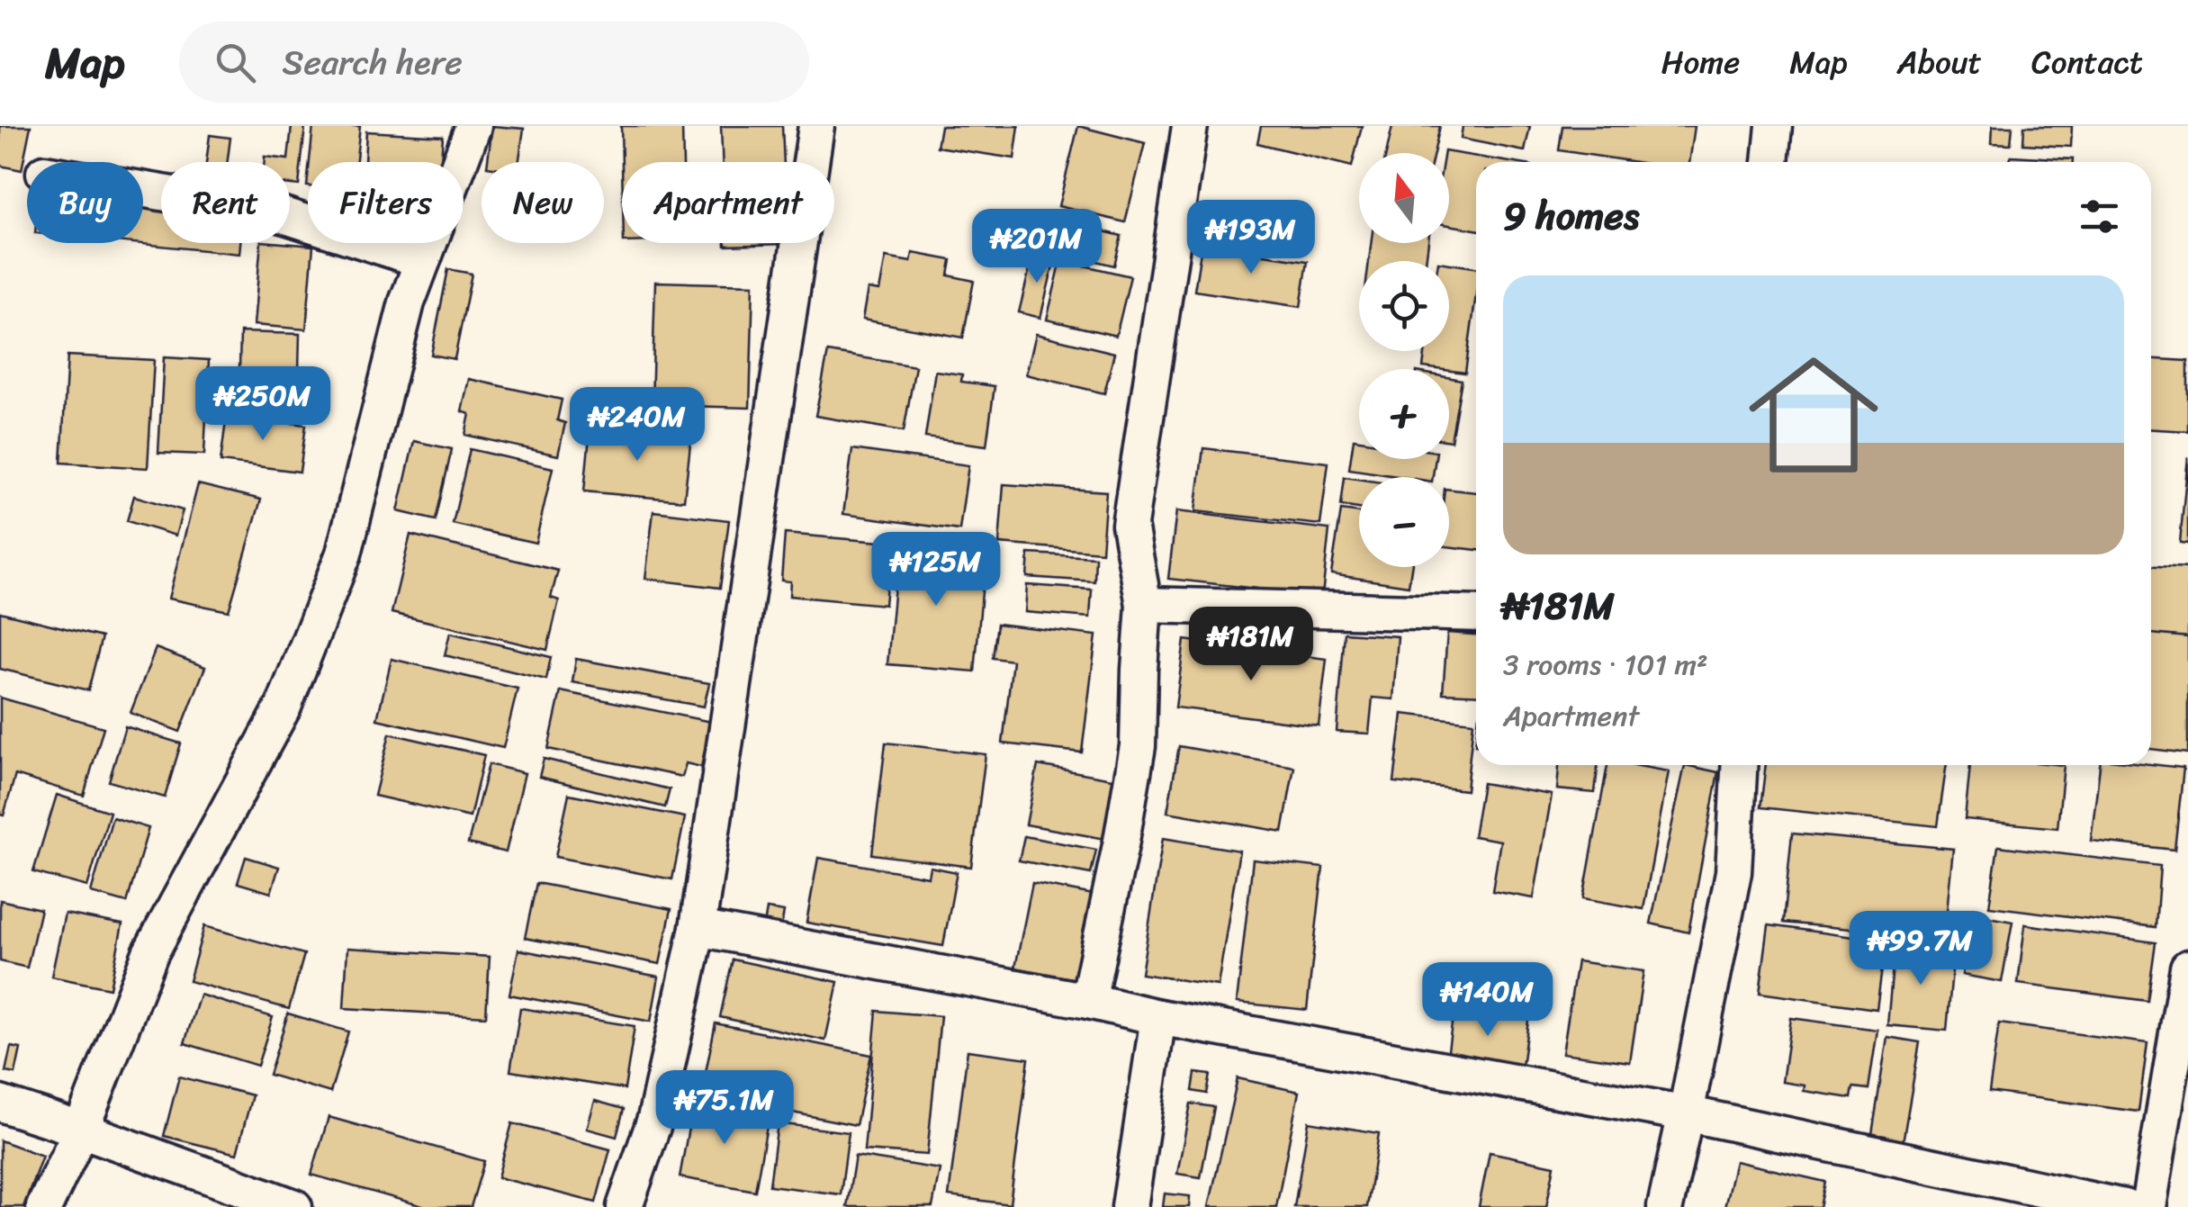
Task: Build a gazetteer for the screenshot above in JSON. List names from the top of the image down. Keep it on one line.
{"north":"top","page":{"header":"Map","search":"Search here","nav":["Home","Map","About","Contact"],"map_buttons":["+","−"],"chip":["Buy","Rent","Filters","New","Apartment"],"heading":"9 homes","price":["₦193M","₦201M","₦250M","₦240M","₦125M","₦181M","₦99.7M","₦140M","₦75.1M"],"list":[{"name":"₦181M","note":"3 rooms · 101 m² · Apartment"}]}}
